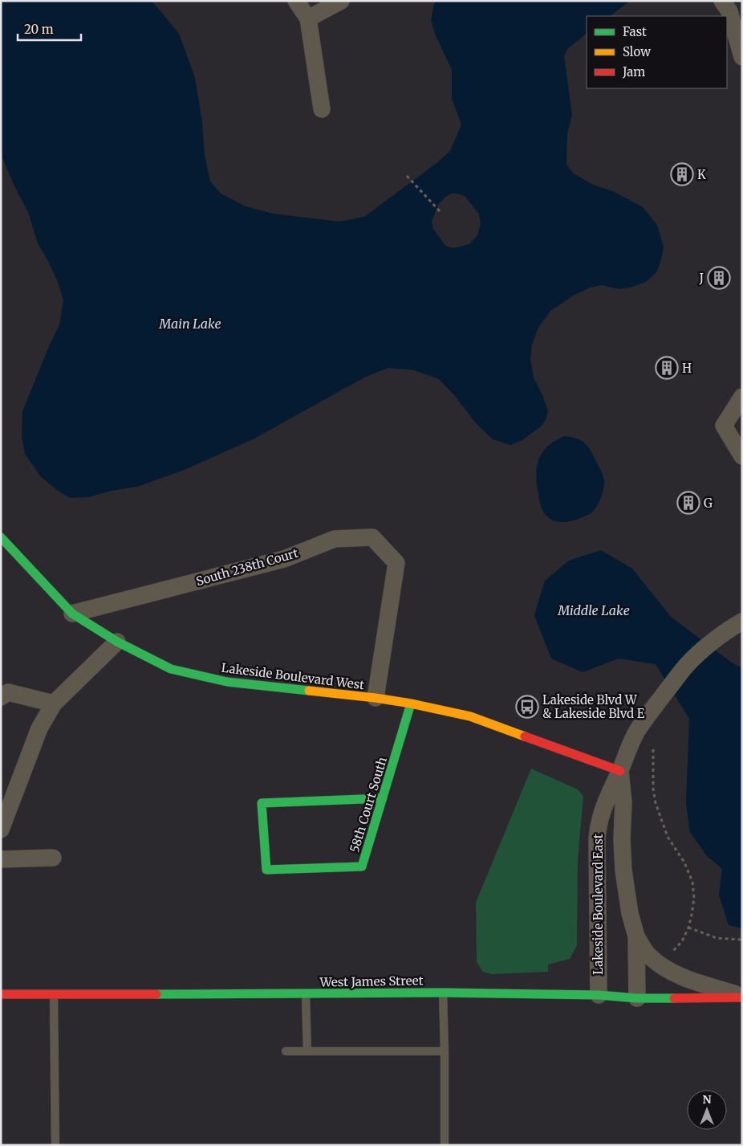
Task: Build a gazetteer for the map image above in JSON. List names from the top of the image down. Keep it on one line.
{"streets":{"street":["South 238th Court","Lakeside Boulevard West","58th Court South","Lakeside Boulevard East","West James Street"]},"crossings":[["South 238th Court","Lakeside Boulevard West"],["Lakeside Boulevard West","58th Court South"],["Lakeside Boulevard West","Lakeside Boulevard East"],["Lakeside Boulevard East","West James Street"]],"water":["Main Lake","Middle Lake"],"places":{"building":["K","J","H","G"],"bus stop":["Lakeside Blvd W & Lakeside Blvd E"]},"legend":["Fast","Slow","Jam"],"scale_bar":"20 m","north":"top"}
